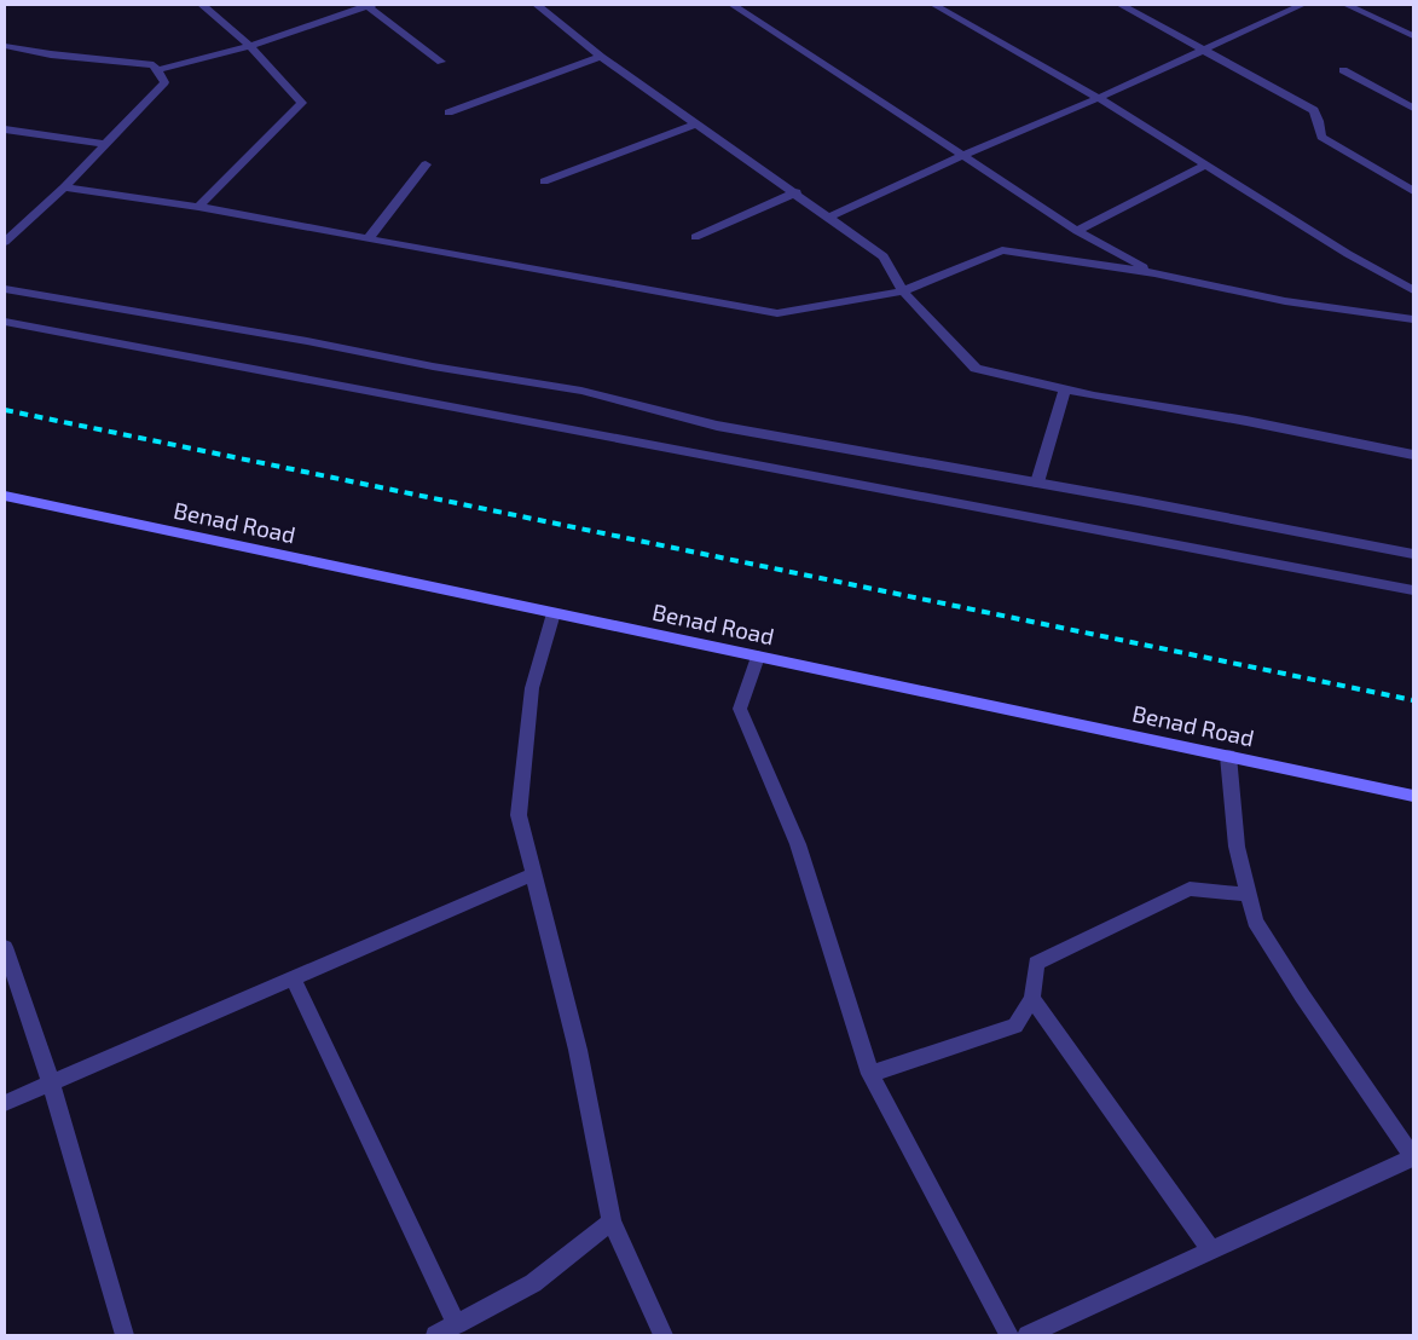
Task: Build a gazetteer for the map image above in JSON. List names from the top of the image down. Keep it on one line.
{"streets":{"main road":["Benad Road"]}}
